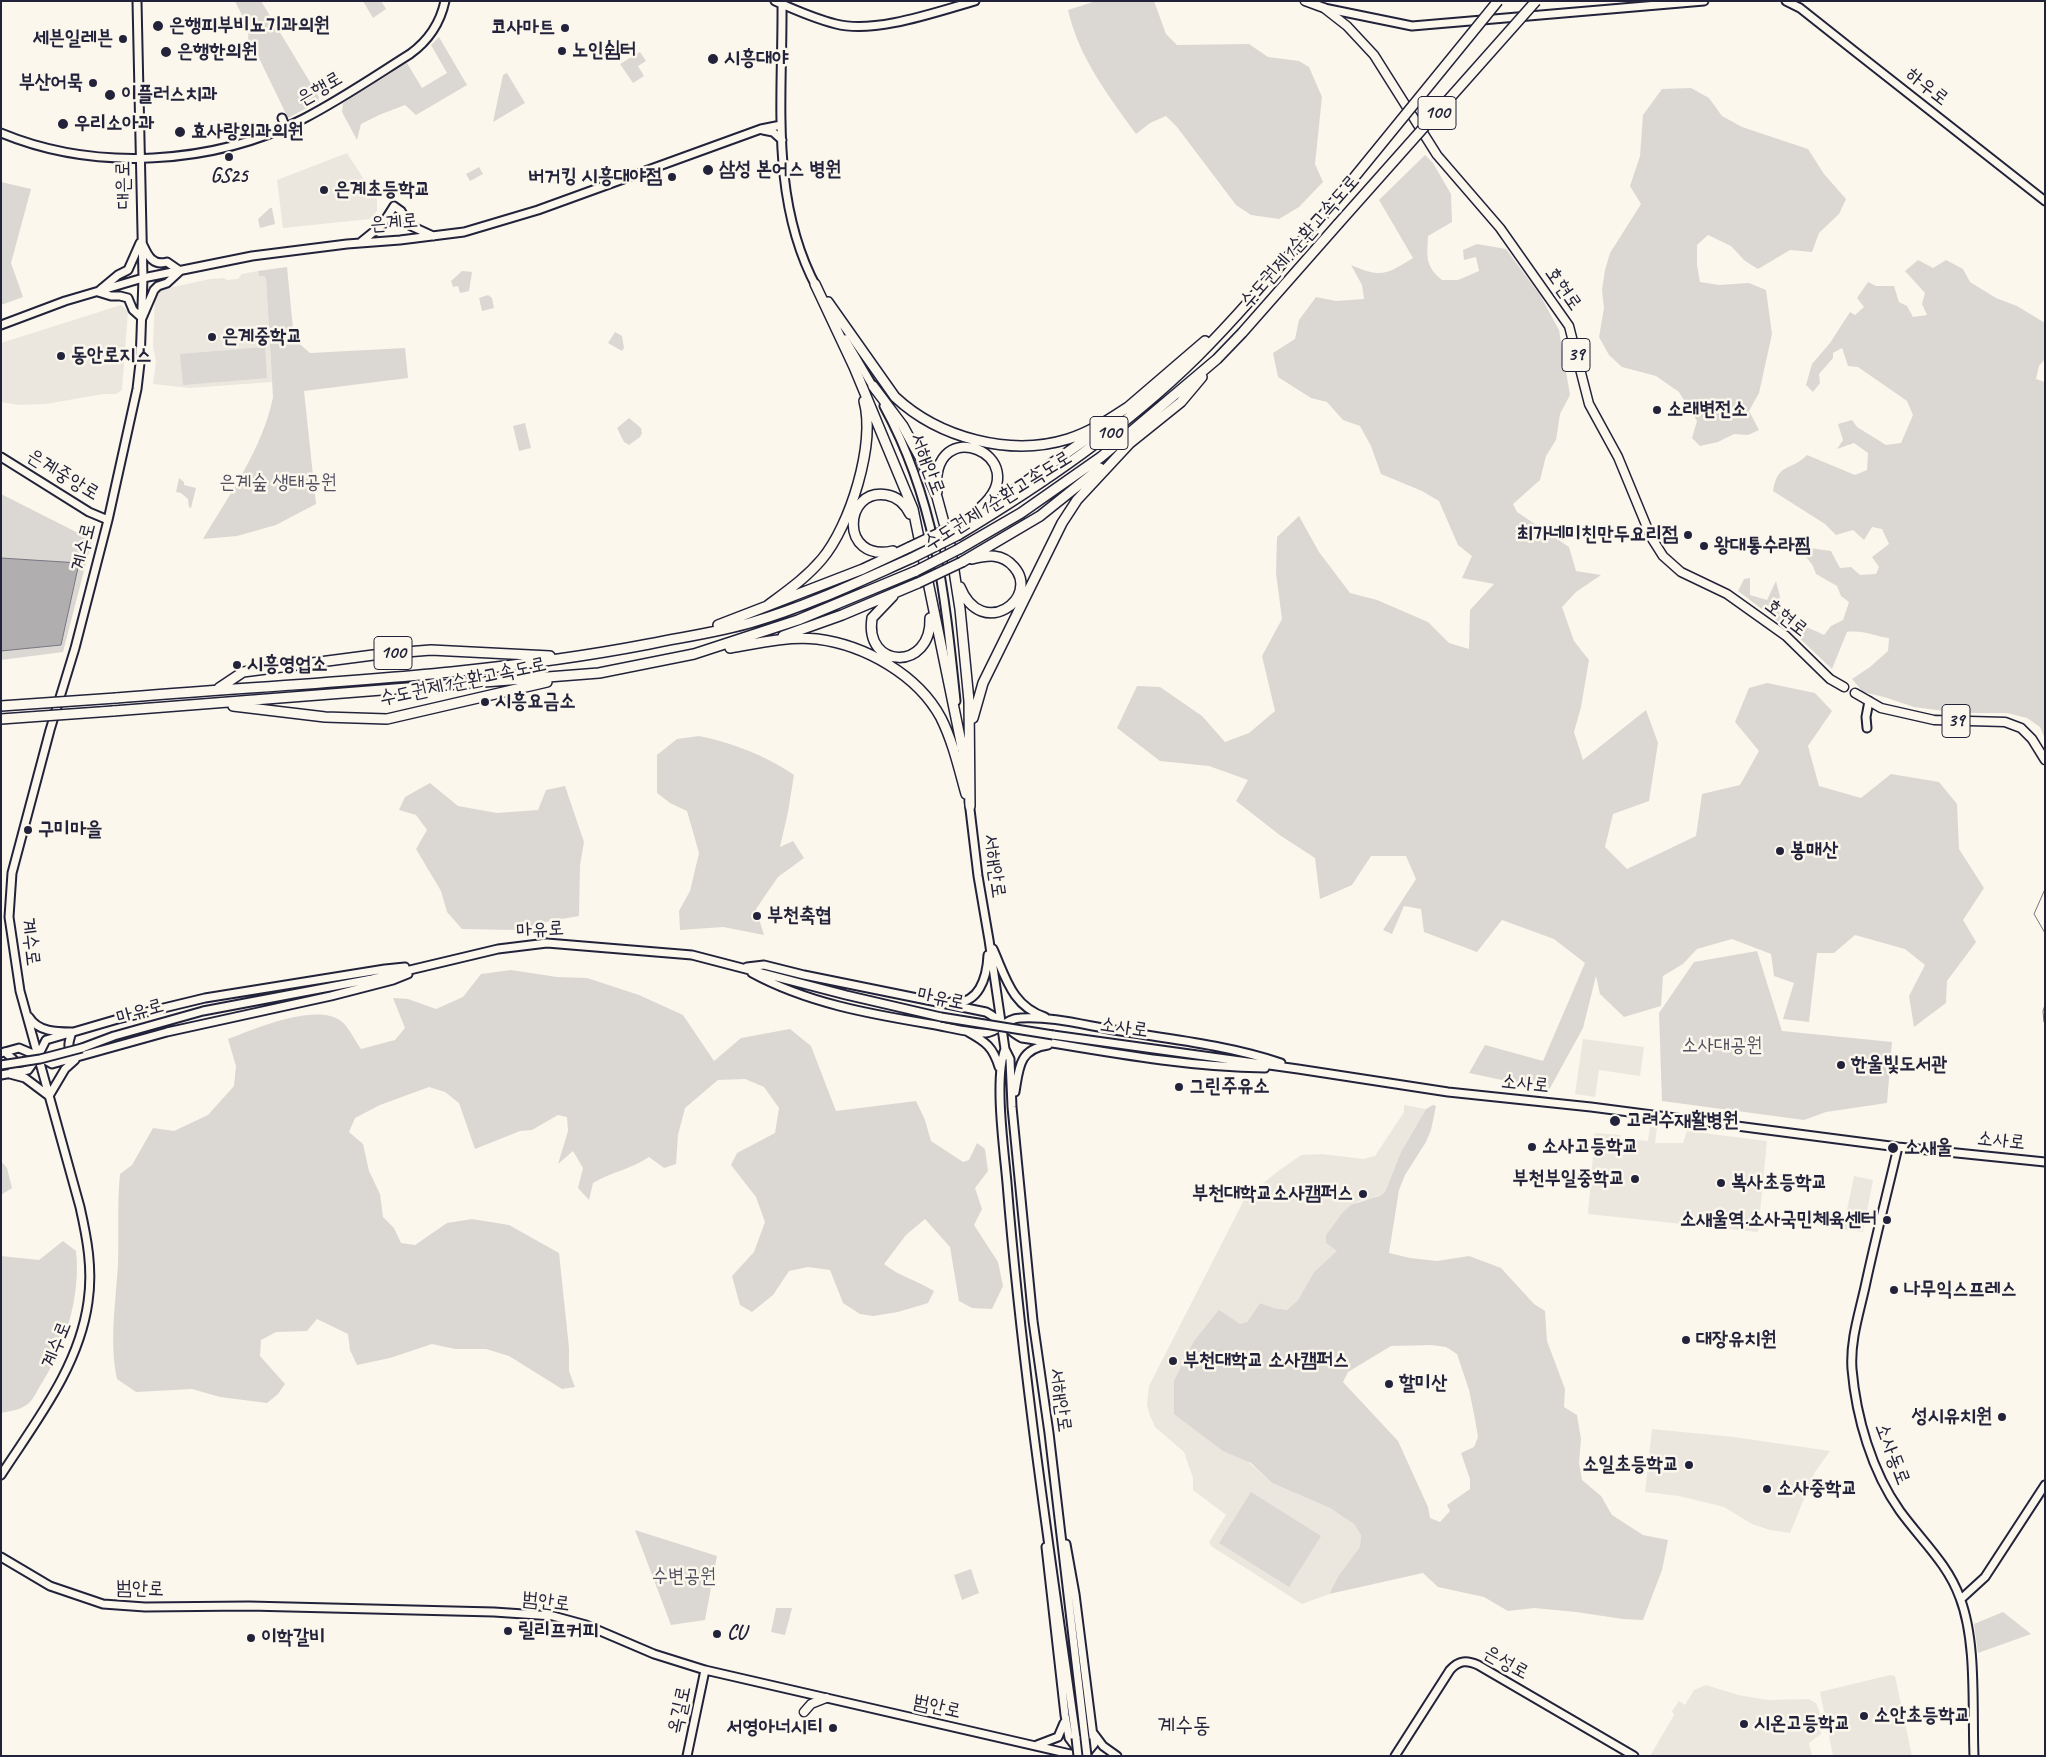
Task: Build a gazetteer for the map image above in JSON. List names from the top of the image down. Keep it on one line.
{"streets":{"highway":["100","수도권제1순환고속도로"],"main road":["호현로","39"],"street":["하우로","은행로","대은로","은계로","서해안로","은계중앙로","계수로","마유로","소사로","소사동로","범안로","은성로","옥길로"]},"crossings":[["은행로","대은로"],["대은로","은계로"],["대은로","계수로"],["은계로","서해안로"],["은계로","계수로"],["서해안로","마유로"],["서해안로","소사로"],["서해안로","범안로"],["은계중앙로","계수로"],["마유로","소사로"],["소사로","소사동로"],["범안로","옥길로"]],"districts":["계수동"],"parks":["은계숲 생태공원","소사대공원","수변공원"],"places":["은행피부비뇨기과의원","코사마트","세븐일레븐","노인쉼터","은행한의원","시흥대야","부산어묵","이플러스치과","우리소아과","효사랑외과의원","GS25","삼성 본어스 병원","버거킹 시흥대야점","은계초등학교","은계중학교","동안로지스","소래변전소","최가네미친만두요리점","왕대통수라찜","시흥영업소","시흥요금소","구미마을","봉매산","부천축협","한울빛도서관","그린주유소","고려수재활병원","소사고등학교","소새울","부천부일중학교","복사초등학교","부천대학교소사캠퍼스","소새울역.소사국민체육센터","나무익스프레스","대장유치원","부천대학교 소사캠퍼스","할미산","성시유치원","소일초등학교","소사중학교","릴리프커피","CU","이학갈비","소안초등학교","시온고등학교","서영아너시티"]}
